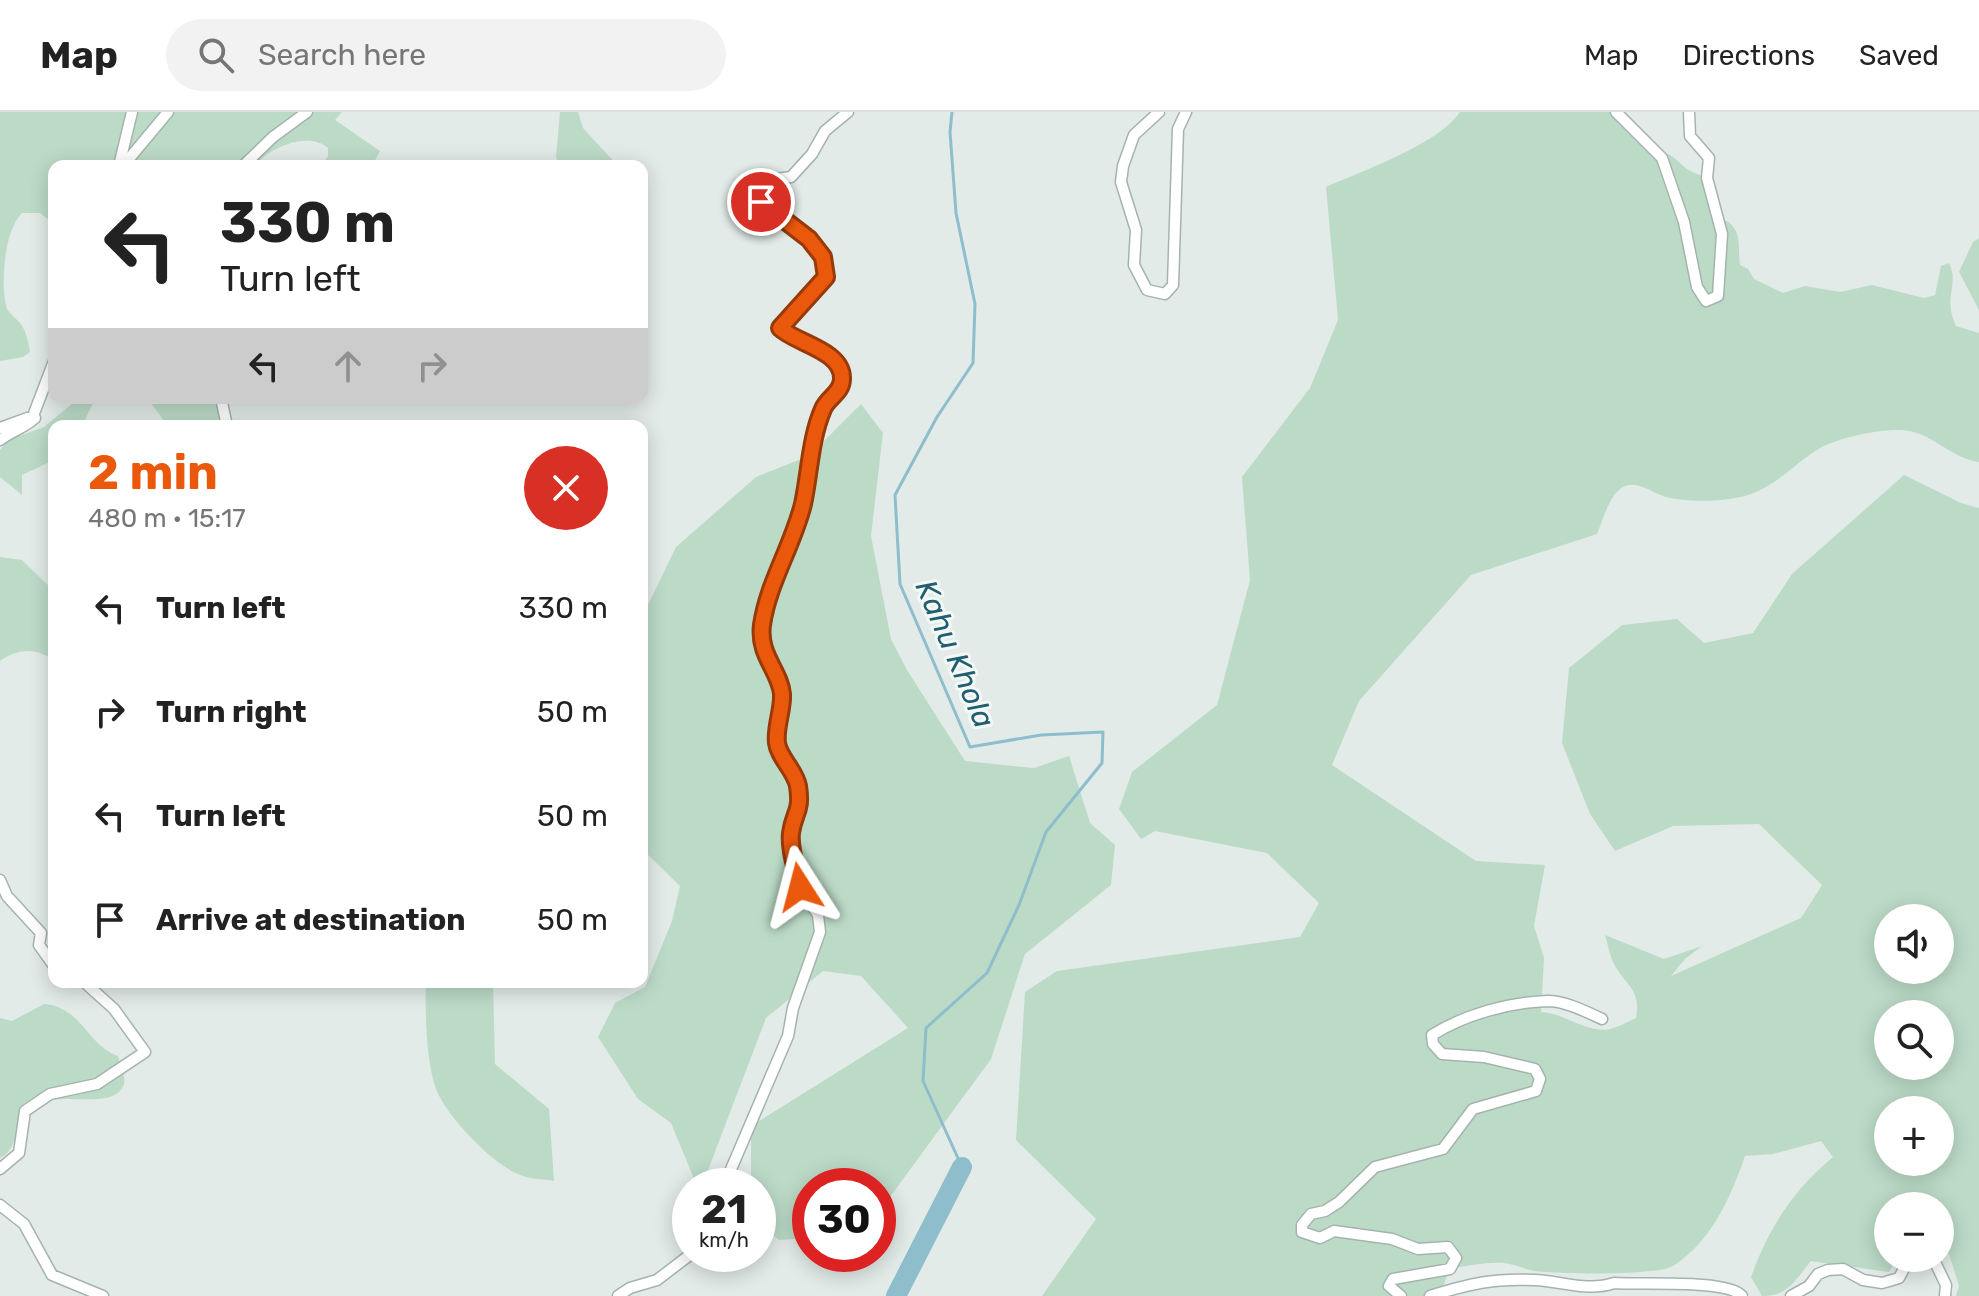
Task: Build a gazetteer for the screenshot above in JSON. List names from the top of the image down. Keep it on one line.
{"water":["Kahu Khola"],"page":{"header":"Map","search":"Search here","nav":["Map","Directions","Saved"],"turn":["330 m","Turn left"],"heading":["2 min","480 m · 15:17"],"list":[{"name":"Turn left","value":"330 m"},{"name":"Turn right","value":"50 m"},{"name":"Turn left","value":"50 m"},{"name":"Arrive at destination","value":"50 m"}],"map_buttons":["+","−"],"speed":"21 km/h","limit":"30"}}
